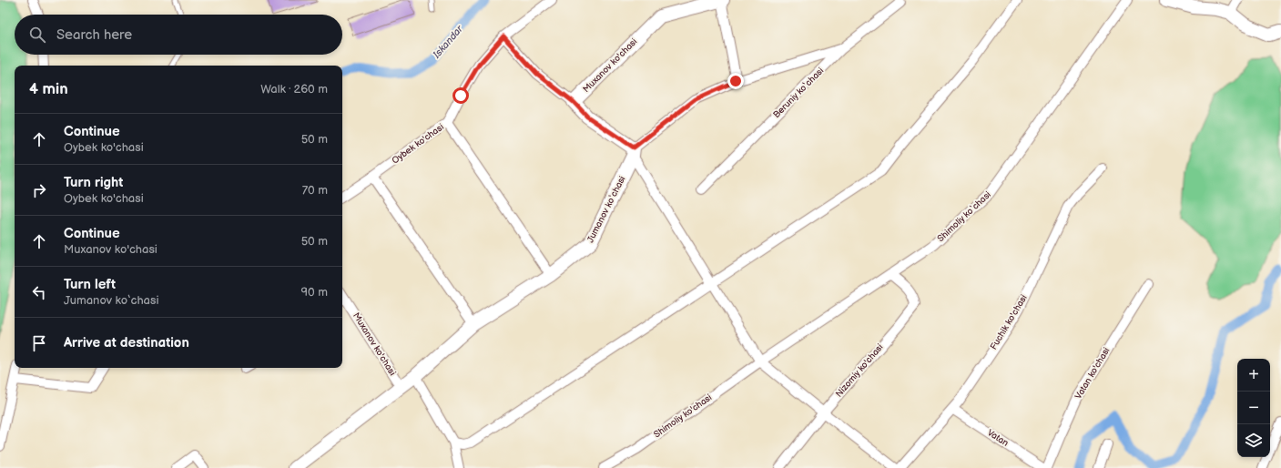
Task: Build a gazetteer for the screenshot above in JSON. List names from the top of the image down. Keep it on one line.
{"streets":{"street":["Muxanov ko'chasi","Beruniy ko‘chasi","Oybek ko'chasi","Jumanov ko‘chasi","Shimoliy ko‘chasi","Fuchik ko'chasi","Nizomiy ko'chasi","Vatan ko'chasi","Shimoliy ko'chasi","Vatan"]},"crossings":[["Muxanov ko'chasi","Jumanov ko‘chasi"],["Beruniy ko‘chasi","Jumanov ko‘chasi"],["Shimoliy ko‘chasi","Nizomiy ko'chasi"],["Shimoliy ko‘chasi","Shimoliy ko'chasi"],["Fuchik ko'chasi","Vatan"]],"water":["Iskandar"],"page":{"search":"Search here","heading":["4 min","Walk · 260 m"],"list":[["Continue","Oybek ko'chasi","50 m"],["Turn right","Oybek ko'chasi","70 m"],["Continue","Muxanov ko'chasi","50 m"],["Turn left","Jumanov ko‘chasi","90 m"],"Arrive at destination"],"map_buttons":["+","−"]}}
